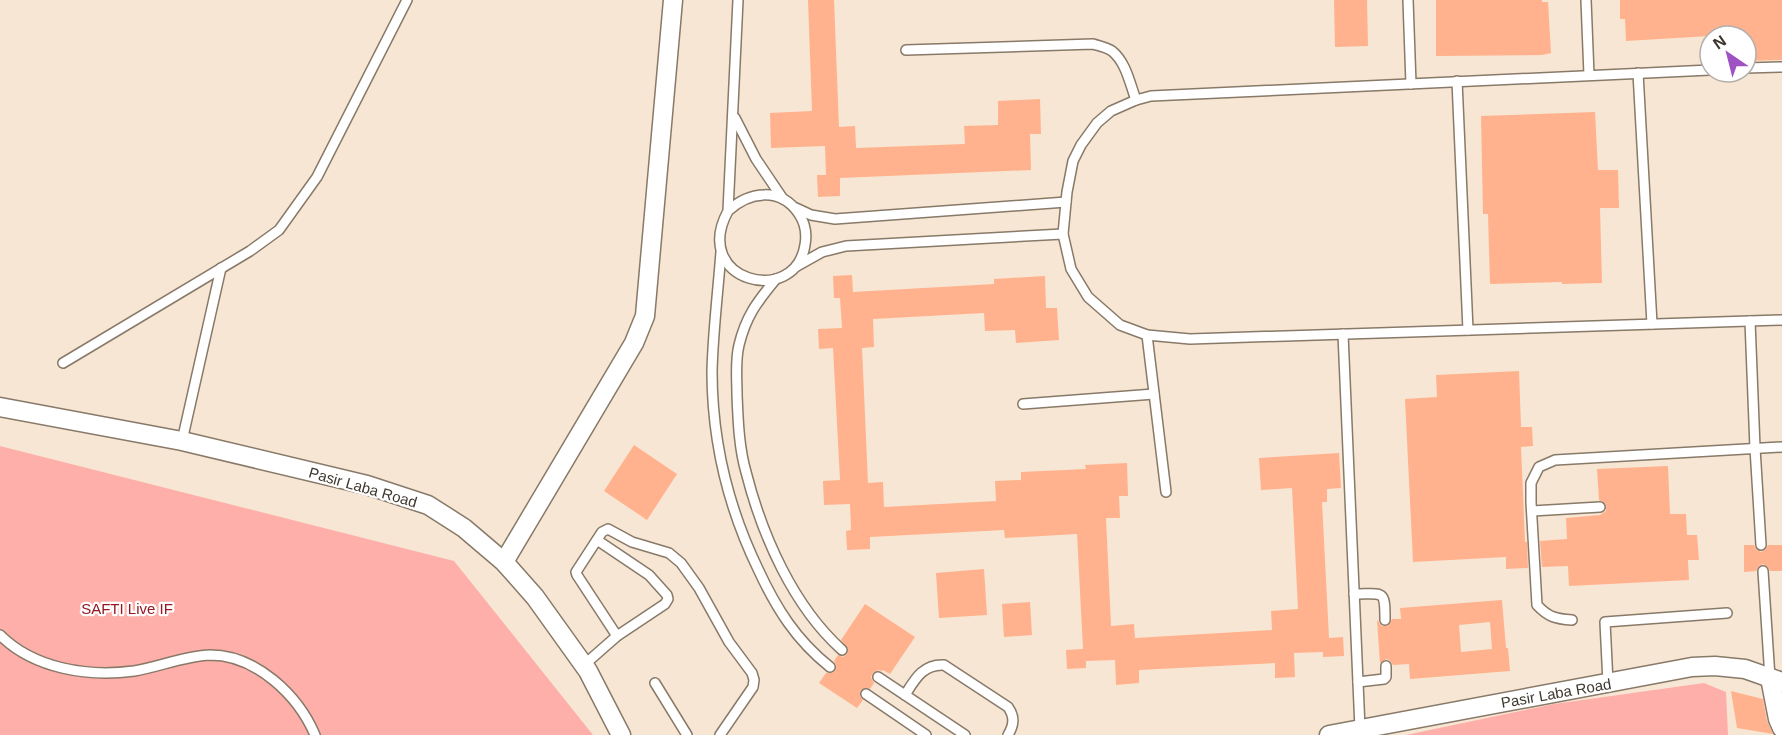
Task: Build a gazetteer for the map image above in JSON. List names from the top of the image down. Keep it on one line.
{"streets":{"street":["Pasir Laba Road"]},"parks":["SAFTI Live IF"],"north":"top left"}
